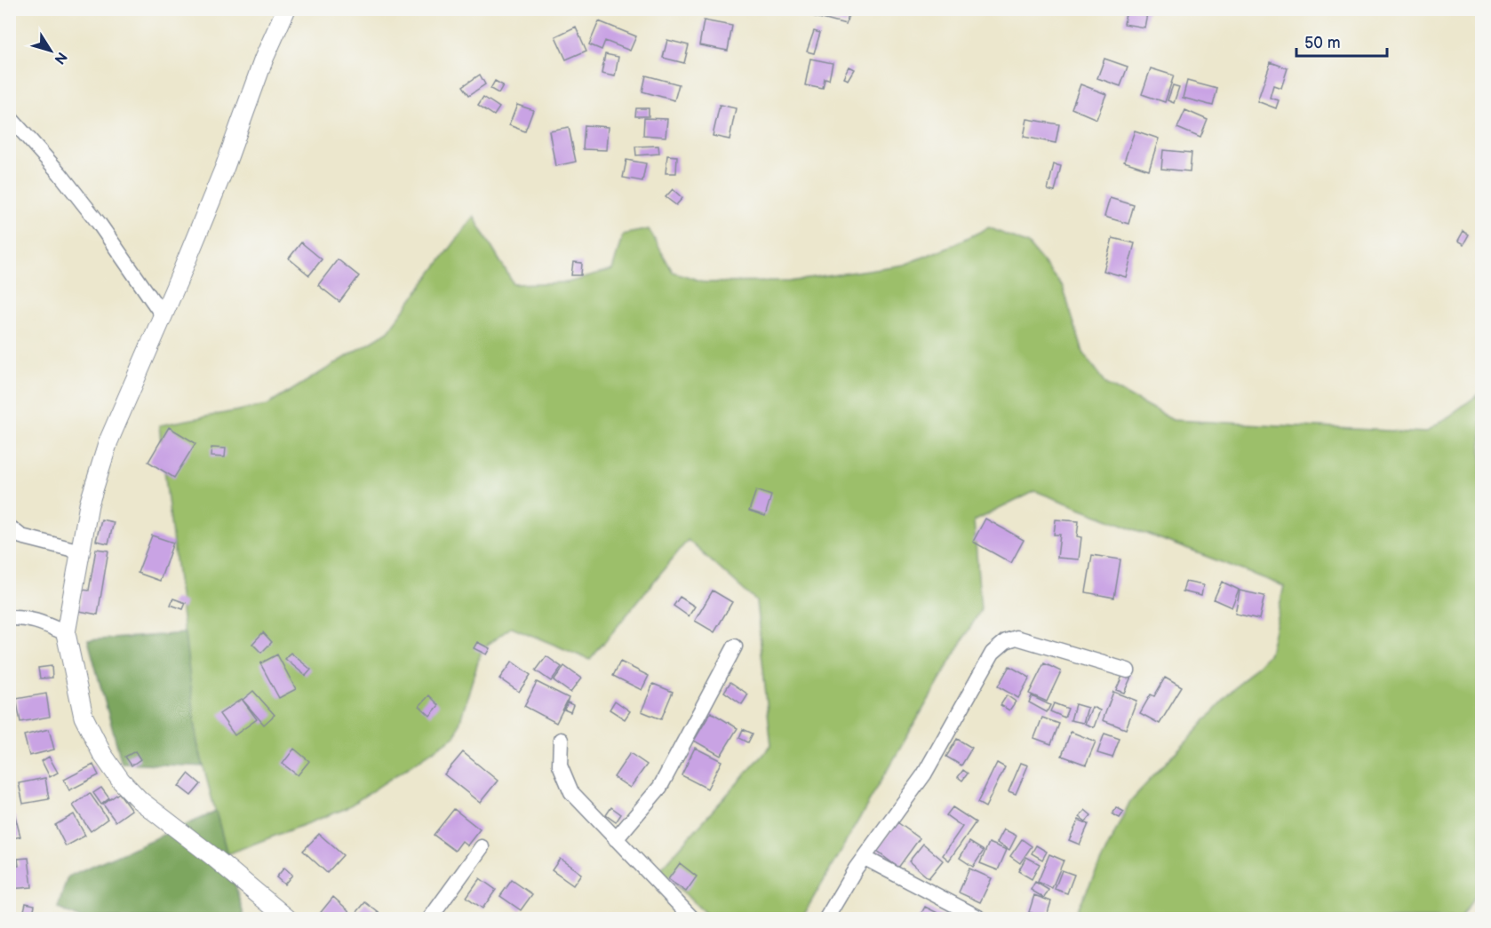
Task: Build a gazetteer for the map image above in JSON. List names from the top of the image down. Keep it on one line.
{"scale_bar":"50 m","north":"bottom right"}
